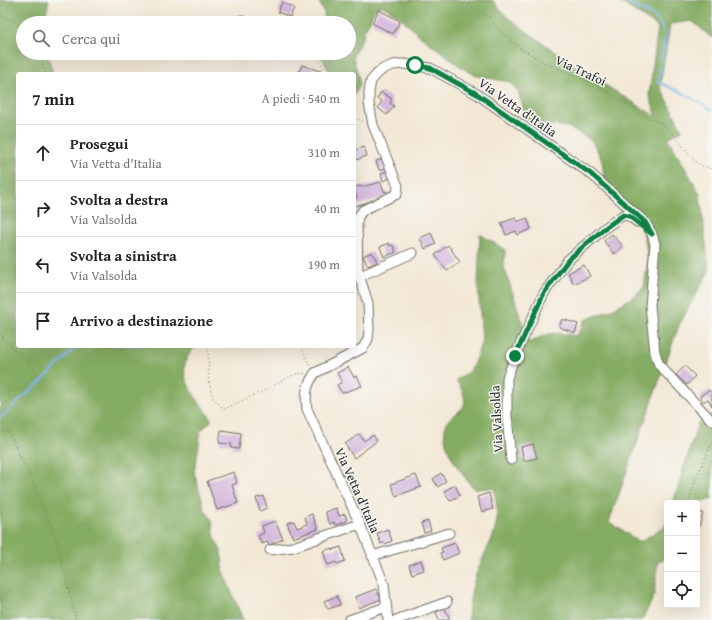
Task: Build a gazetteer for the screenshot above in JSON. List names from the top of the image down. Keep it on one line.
{"streets":{"street":["Via Vetta d'Italia","Via Valsolda"],"path":["Via Trafoi"]},"crossings":[["Via Vetta d'Italia","Via Valsolda"]],"page":{"search":"Cerca qui","heading":["7 min","A piedi · 540 m"],"list":[["Prosegui","Via Vetta d'Italia","310 m"],["Svolta a destra","Via Valsolda","40 m"],["Svolta a sinistra","Via Valsolda","190 m"],"Arrivo a destinazione"],"map_buttons":["+","−"]}}
